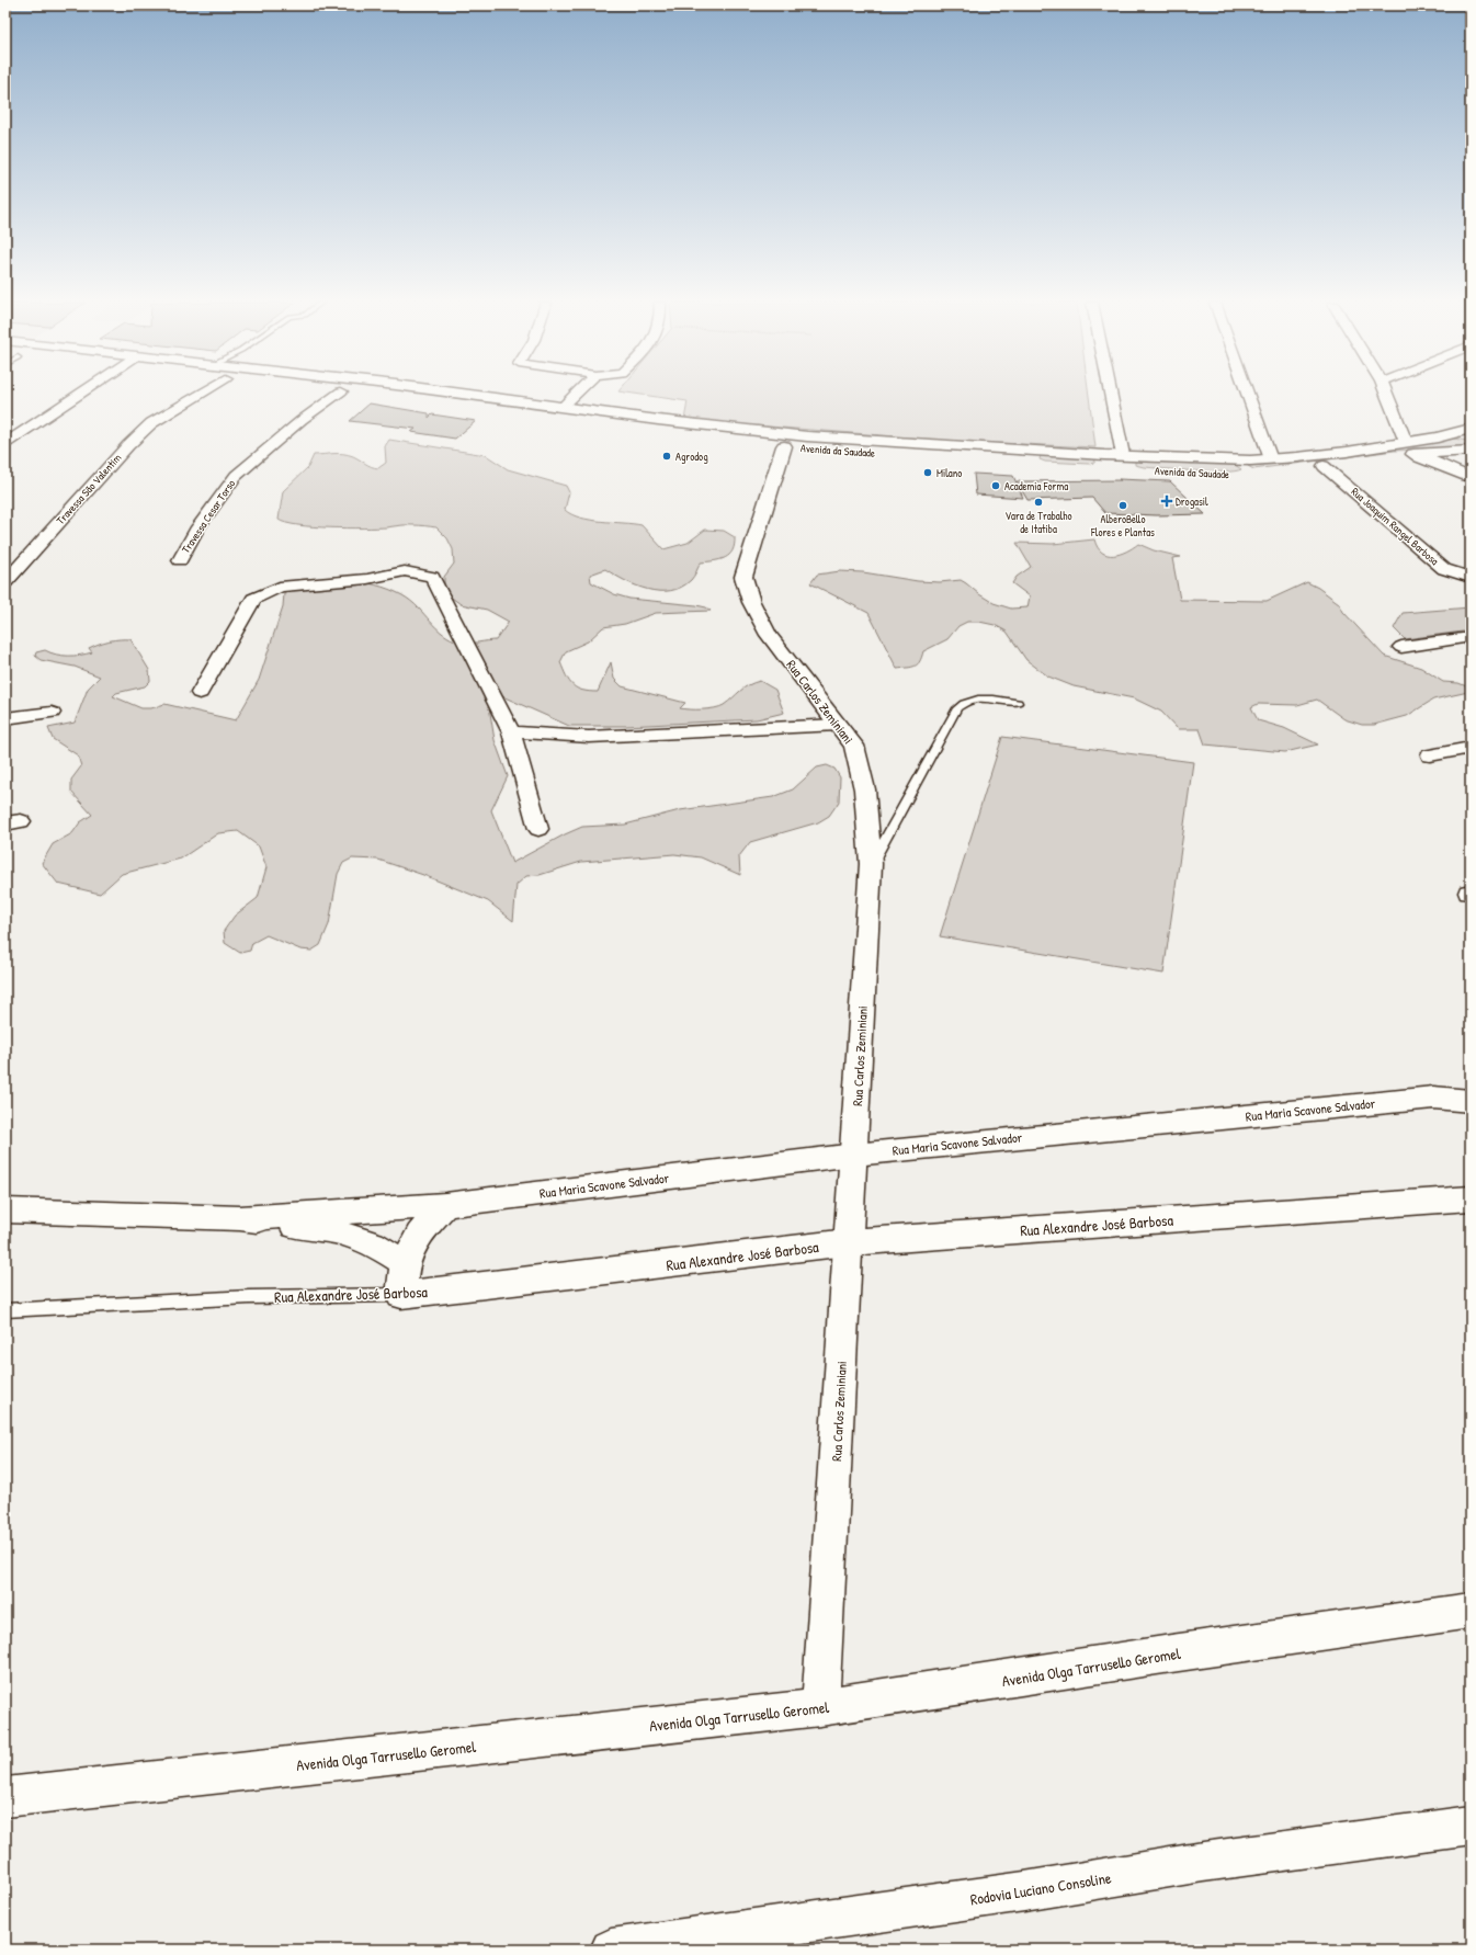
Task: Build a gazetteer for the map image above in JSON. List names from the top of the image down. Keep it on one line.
{"streets":{"main road":["Avenida da Saudade","Rua Carlos Zeminiani","Rua Maria Scavone Salvador","Rua Alexandre José Barbosa","Avenida Olga Tarrusello Geromel","Rodovia Luciano Consoline"],"street":["Travessa São Valentim","Travessa Cesar Torso","Rua Joaquim Rangel Barbosa"]},"crossings":[["Avenida da Saudade","Rua Joaquim Rangel Barbosa"],["Avenida da Saudade","Rua Carlos Zeminiani"],["Rua Carlos Zeminiani","Rua Maria Scavone Salvador"],["Rua Carlos Zeminiani","Rua Alexandre José Barbosa"],["Rua Carlos Zeminiani","Avenida Olga Tarrusello Geromel"]],"places":{"other":["Agrodog","Milano","Academia Forma","Vara de Trabalho de Itatiba","AlberoBello Flores e Plantas"],"health":["Drogasil"]}}
